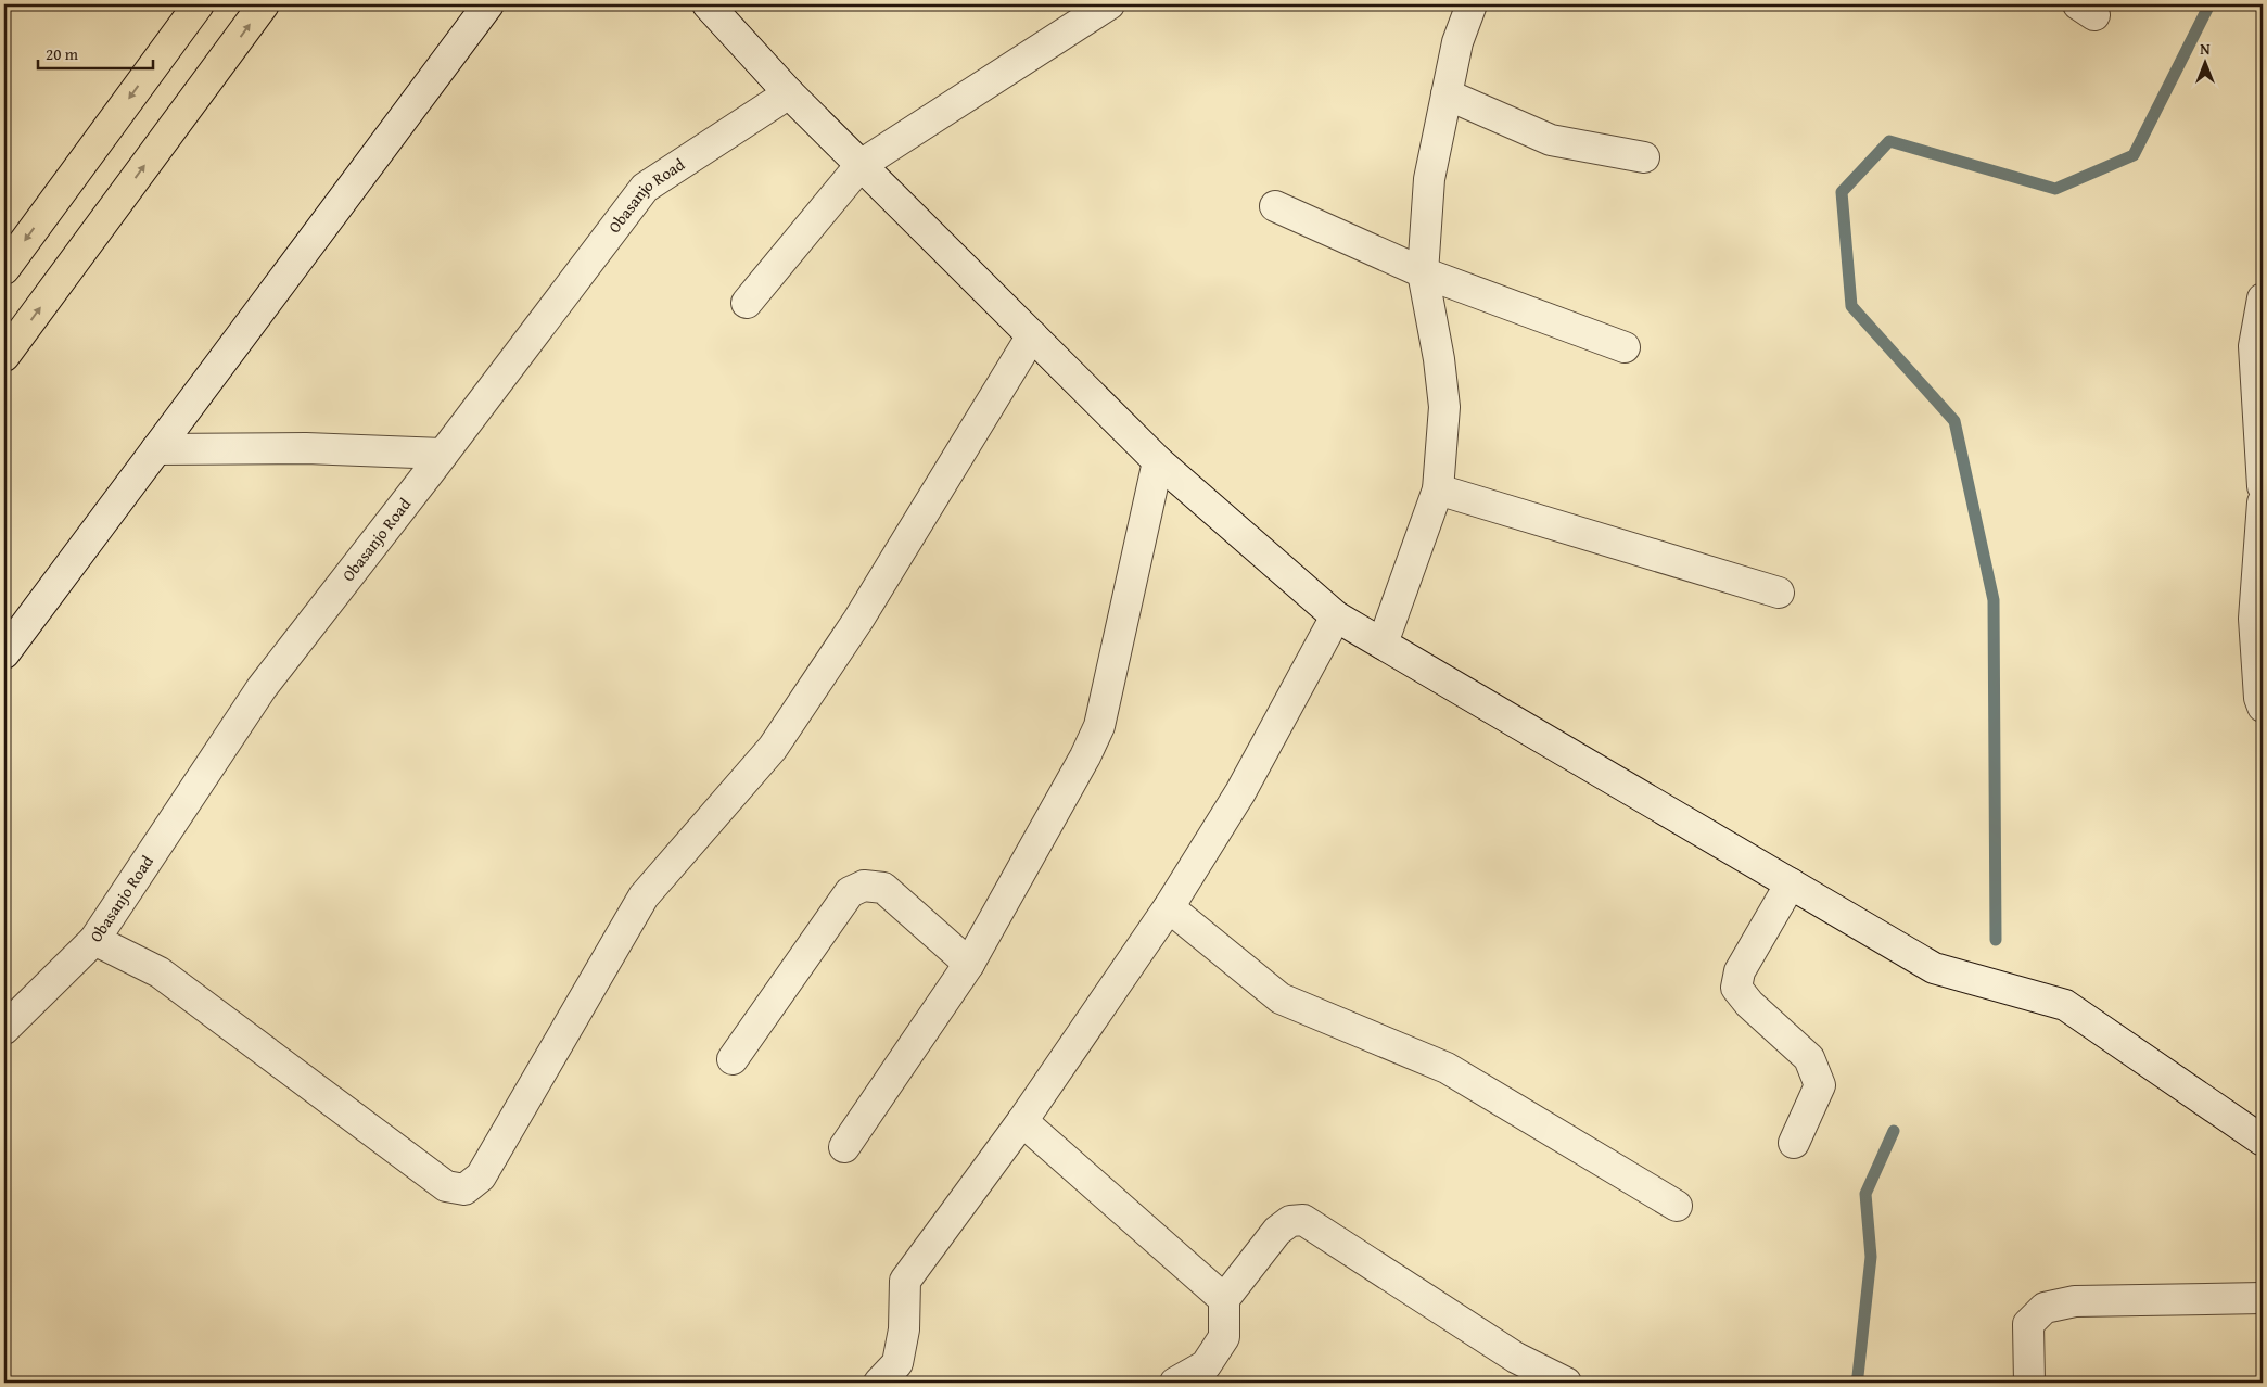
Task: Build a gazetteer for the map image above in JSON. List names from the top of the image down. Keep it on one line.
{"streets":{"street":["Obasanjo Road"]},"scale_bar":"20 m","north":"top"}
